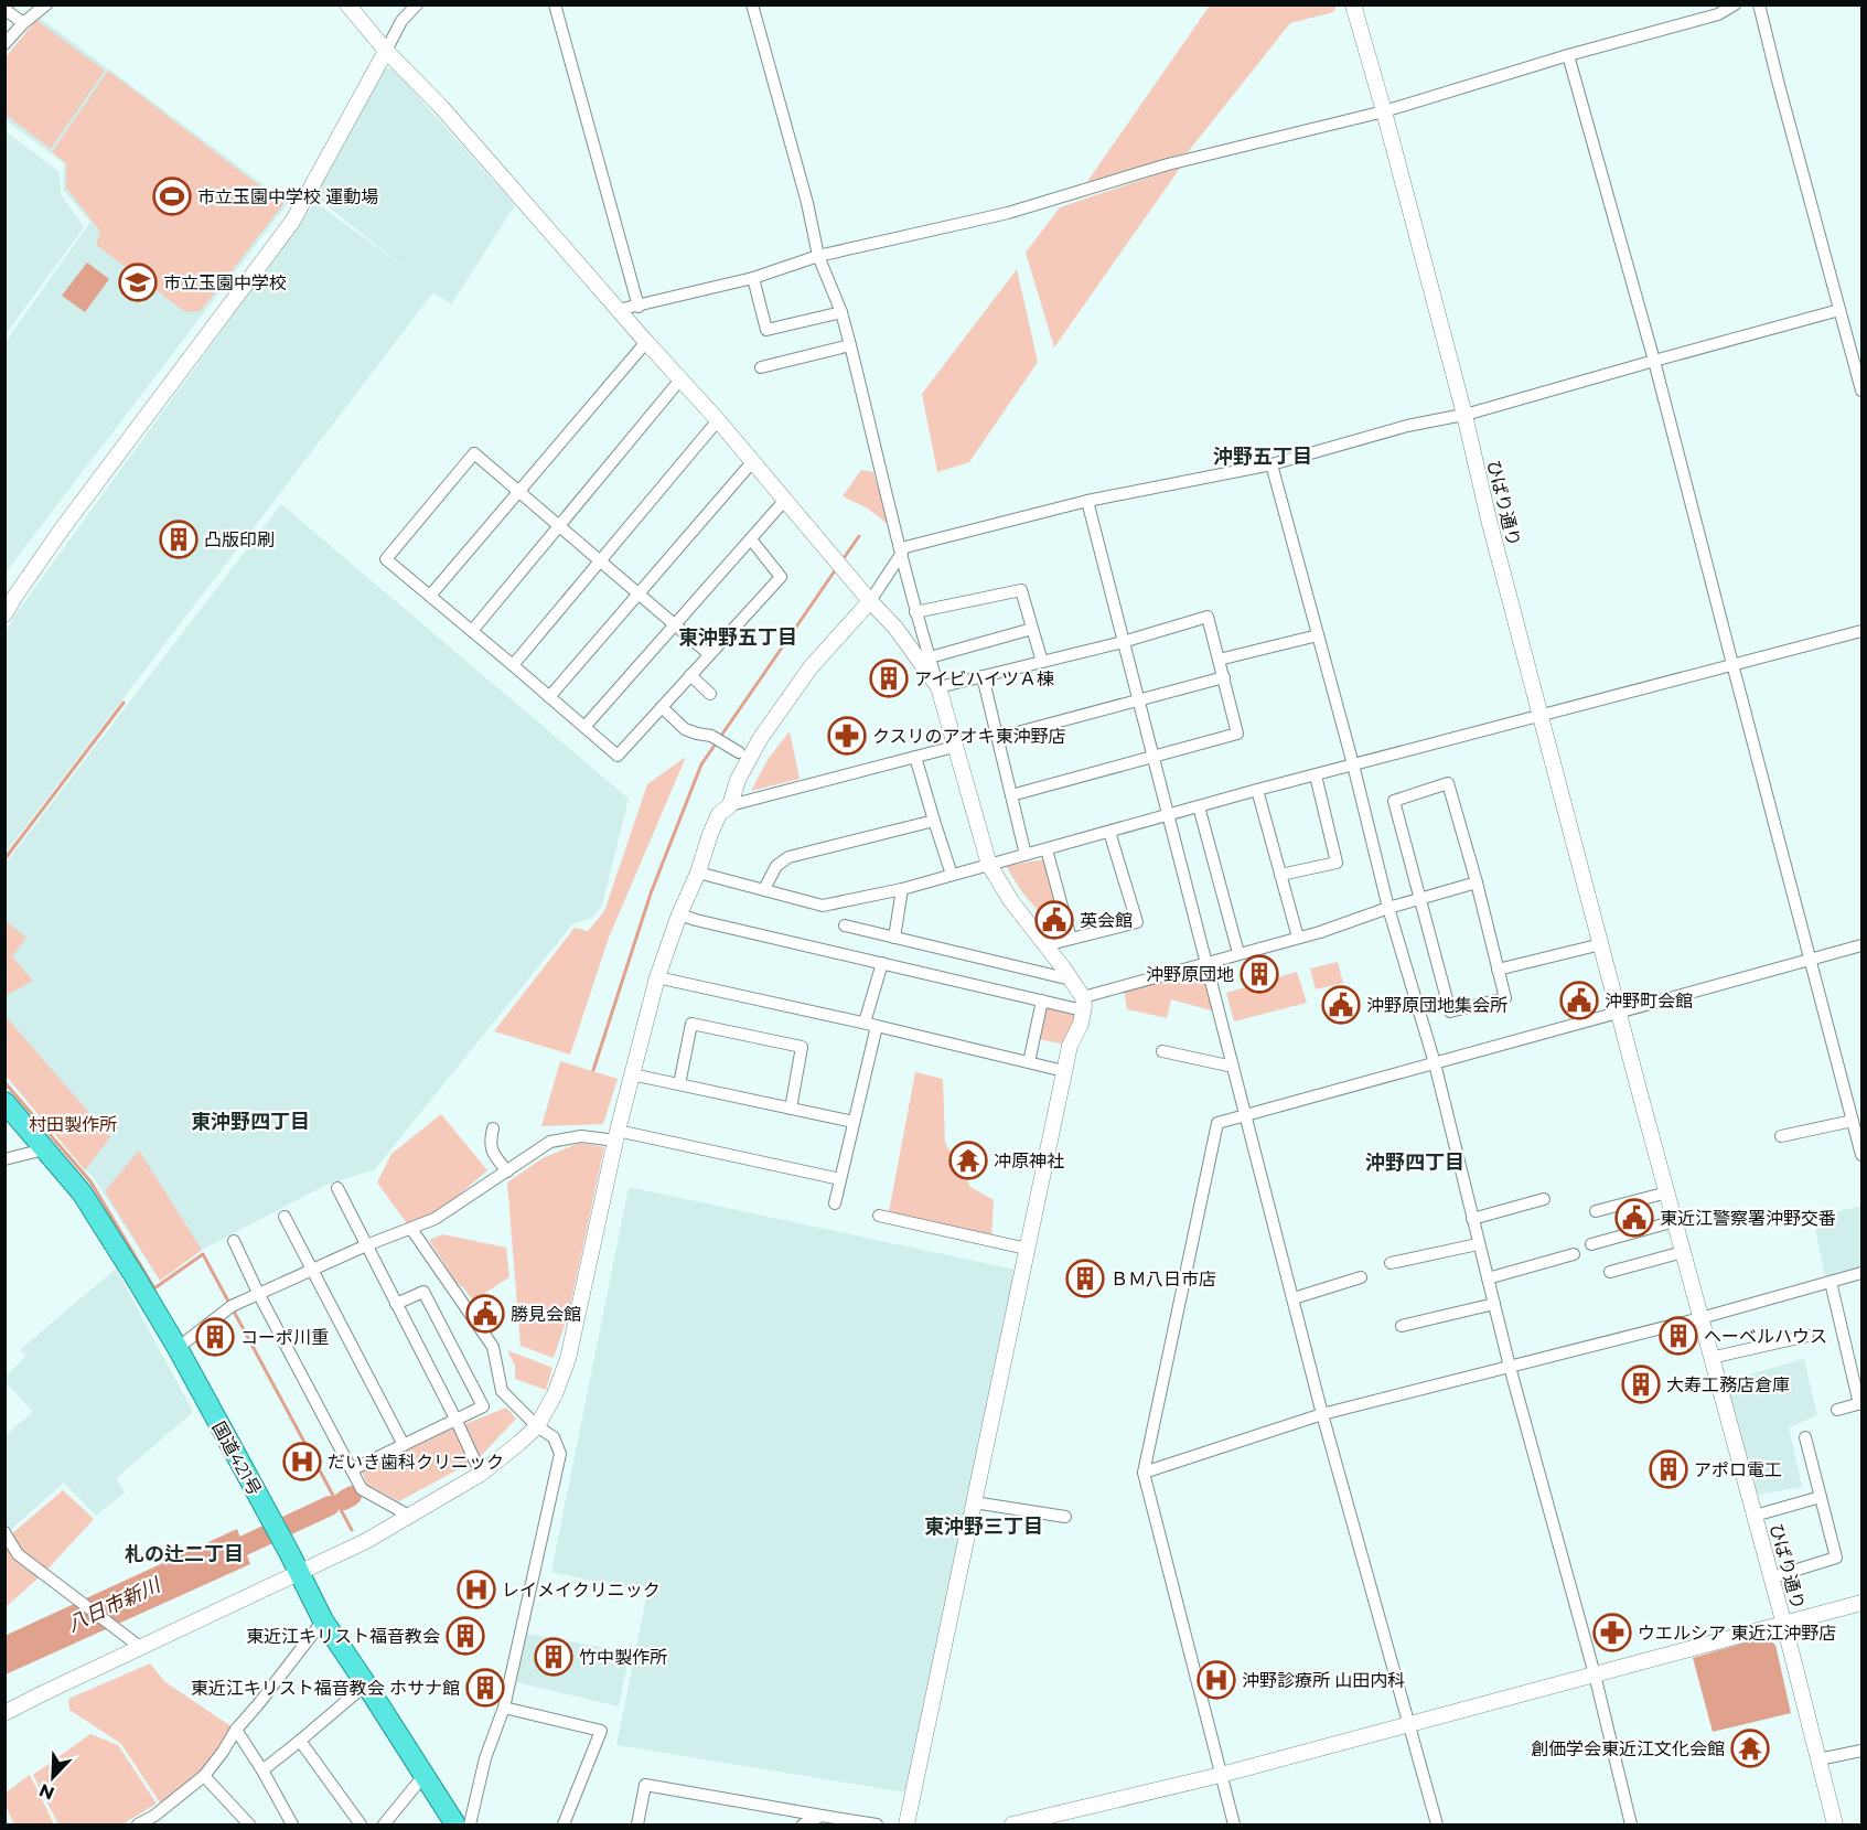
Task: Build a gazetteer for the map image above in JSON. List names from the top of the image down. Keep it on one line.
{"streets":{"highway":["国道421号"],"street":["ひばり通り"]},"districts":["沖野五丁目","東沖野五丁目","東沖野四丁目","沖野四丁目","東沖野三丁目","札の辻二丁目"],"water":["八日市新川"],"parks":["村田製作所"],"places":{"sports":["市立玉園中学校 運動場"],"school or university":["市立玉園中学校"],"building":["凸版印刷","アイビハイツＡ棟","沖野原団地","ＢＭ八日市店","ヘーベルハウス","コーポ川重","大寿工務店倉庫","アポロ電工","東近江キリスト福音教会","竹中製作所","東近江キリスト福音教会 ホサナ館"],"pharmacy":["クスリのアオキ東沖野店","ウエルシア 東近江沖野店"],"public building":["英会館","沖野町会館","沖野原団地集会所","東近江警察署沖野交番","勝見会館"],"temple":["冲原神社","創価学会東近江文化会館"],"hospital":["だいき歯科クリニック","レイメイクリニック","沖野診療所 山田内科"]},"north":"bottom left"}
